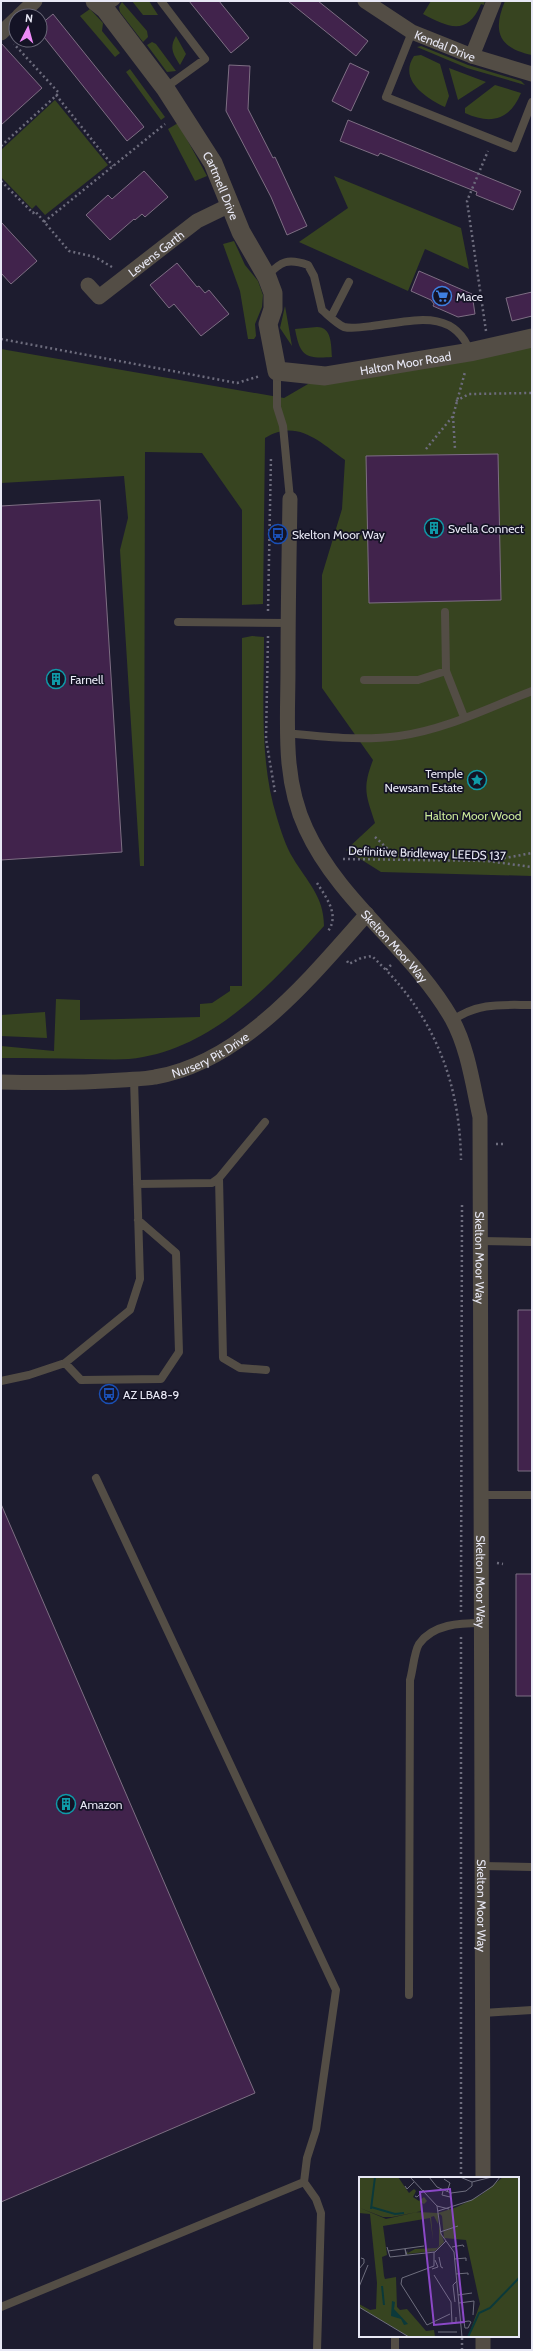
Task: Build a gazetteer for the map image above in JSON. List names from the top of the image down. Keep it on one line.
{"streets":{"street":["Kendal Drive","Cartmell Drive","Levens Garth","Halton Moor Road","Skelton Moor Way","Nursery Pit Drive"],"path":["Definitive Bridleway LEEDS 137"]},"crossings":[["Cartmell Drive","Levens Garth"],["Cartmell Drive","Halton Moor Road"],["Cartmell Drive","Skelton Moor Way"],["Definitive Bridleway LEEDS 137","Skelton Moor Way"],["Skelton Moor Way","Nursery Pit Drive"]],"parks":["Halton Moor Wood"],"places":{"supermarket":["Mace"],"building":["Svella Connect","Farnell","Amazon"],"bus stop":["Skelton Moor Way","AZ LBA8-9"],"place":["Temple Newsam Estate"]},"north":"top"}
